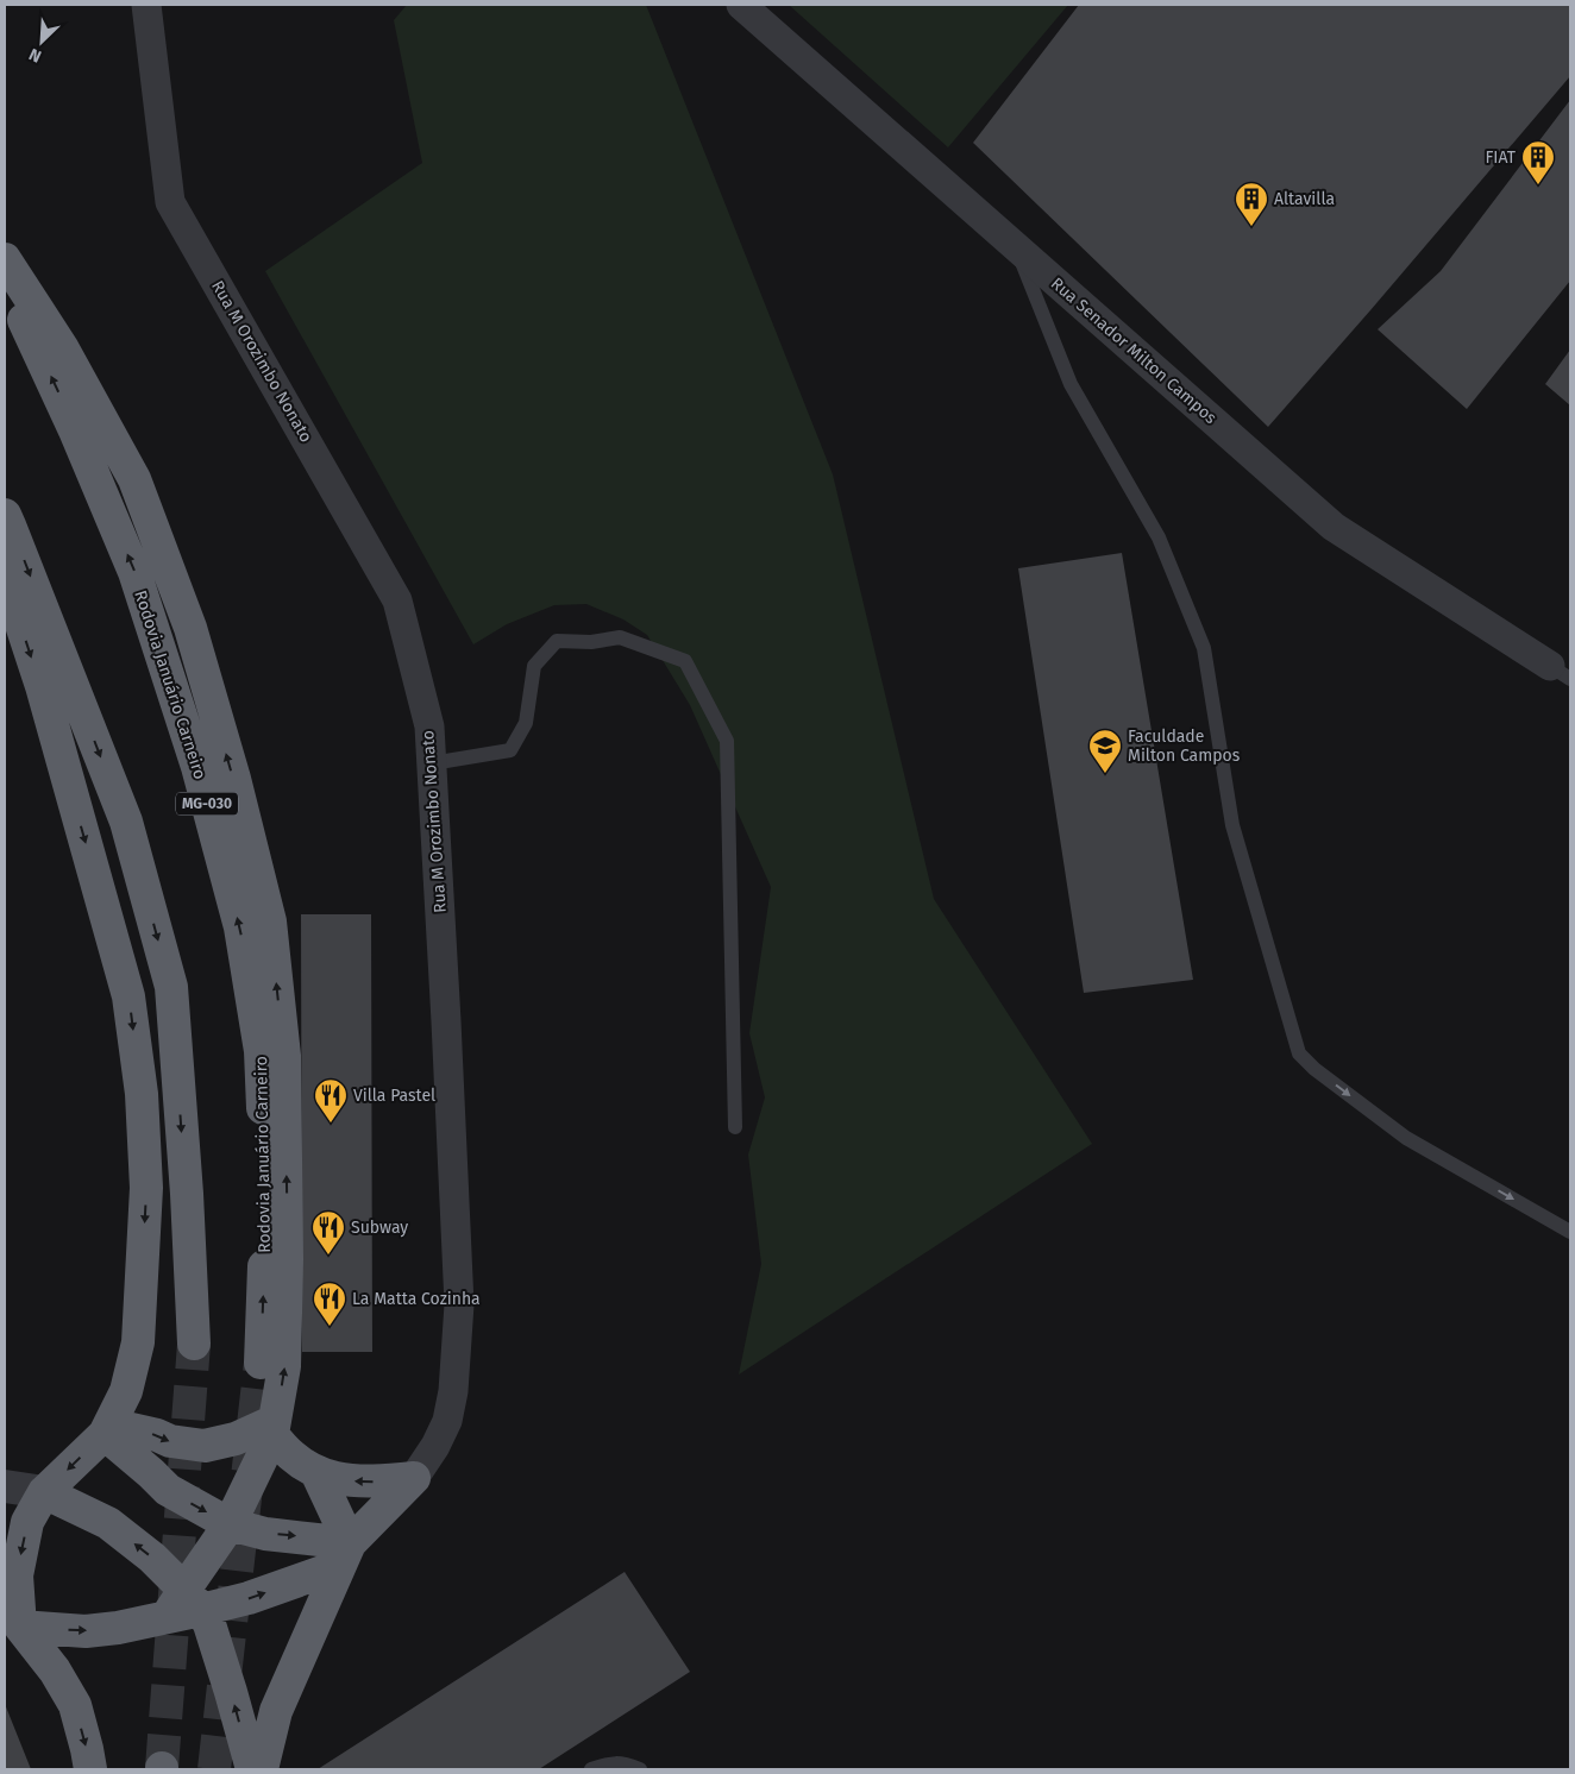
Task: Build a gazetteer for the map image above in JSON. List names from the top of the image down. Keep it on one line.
{"streets":{"highway":["Rodovia Januário Carneiro","MG-030"],"street":["Rua Senador Milton Campos","Rua M Orozimbo Nonato"]},"places":{"building":["FIAT","Altavilla"],"school or university":["Faculdade Milton Campos"],"restaurant":["Villa Pastel","Subway","La Matta Cozinha"]},"north":"bottom left"}
